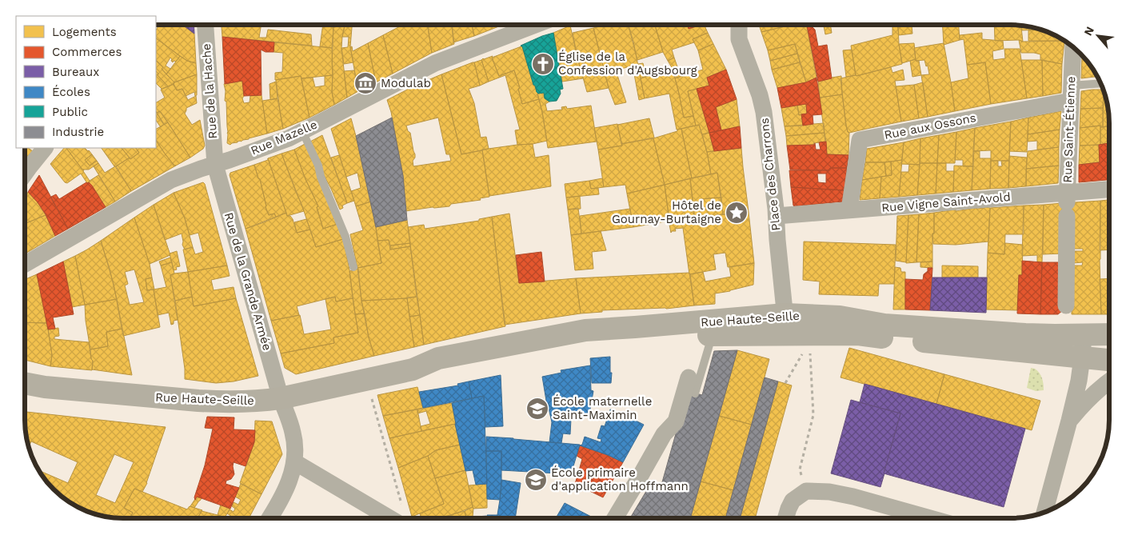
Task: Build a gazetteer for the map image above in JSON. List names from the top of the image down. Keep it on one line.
{"streets":{"street":["Rue de la Hache","Rue aux Ossons","Rue Saint-Étienne","Rue Mazelle","Place des Charrons","Rue Vigne Saint-Avold","Rue de la Grande Armée","Rue Haute-Seille"]},"crossings":[["Rue de la Hache","Rue Mazelle"],["Rue de la Hache","Rue de la Grande Armée"],["Rue aux Ossons","Rue Saint-Étienne"],["Rue aux Ossons","Rue Vigne Saint-Avold"],["Rue Saint-Étienne","Rue Vigne Saint-Avold"],["Rue Mazelle","Rue de la Grande Armée"],["Place des Charrons","Rue Vigne Saint-Avold"],["Place des Charrons","Rue Haute-Seille"],["Rue de la Grande Armée","Rue Haute-Seille"]],"places":{"church":["Église de la Confession d'Augsbourg"],"museum":["Modulab"],"place":["Hôtel de Gournay-Burtaigne"],"school or university":["École maternelle Saint-Maximin","École primaire d'application Hoffmann"]},"legend":["Logements","Commerces","Bureaux","Écoles","Public","Industrie"],"north":"top left"}
